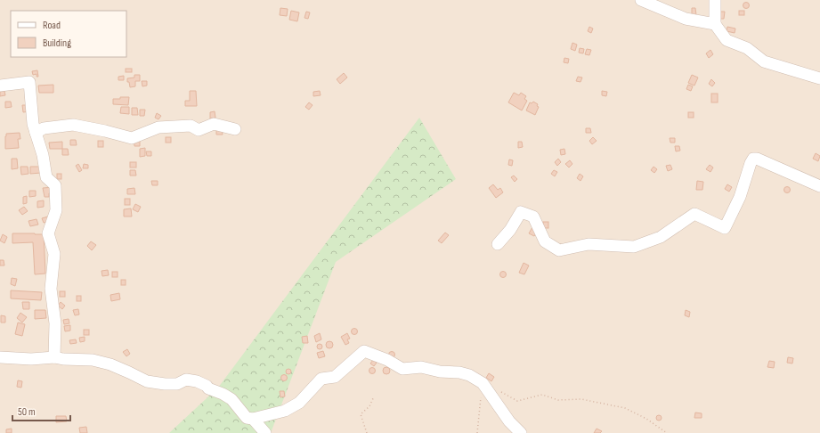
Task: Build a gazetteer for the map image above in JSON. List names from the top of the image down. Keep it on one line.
{"legend":["Road","Building"],"scale_bar":"50 m"}
